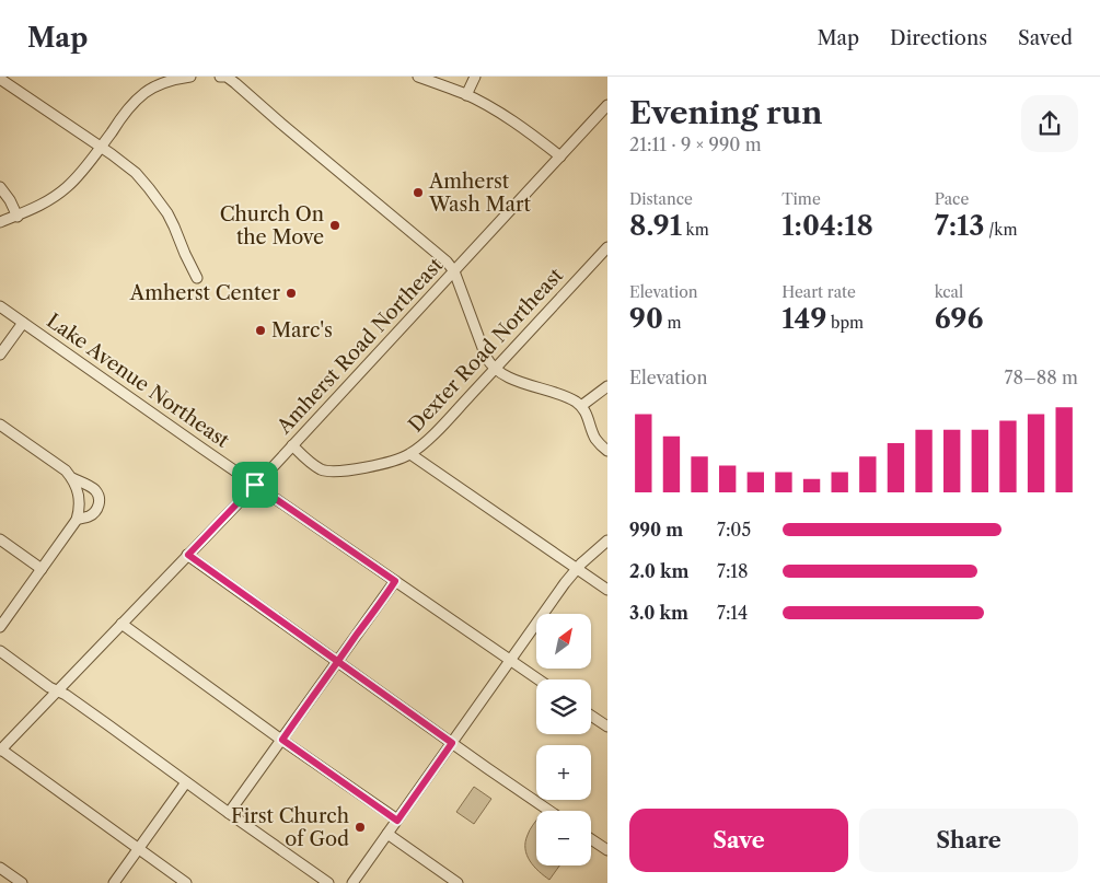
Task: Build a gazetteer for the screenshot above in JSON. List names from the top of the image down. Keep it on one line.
{"streets":{"street":["Amherst Road Northeast","Dexter Road Northeast","Lake Avenue Northeast"]},"crossings":[["Amherst Road Northeast","Dexter Road Northeast"],["Amherst Road Northeast","Lake Avenue Northeast"]],"places":["Amherst Wash Mart","Church On the Move","Amherst Center","Marc's","First Church of God"],"north":"top right","page":{"header":"Map","nav":["Map","Directions","Saved"],"heading":["Evening run","21:11 · 9 × 990 m"],"stats":[["Distance","8.91 km"],["Time","1:04:18"],["Pace","7:13 /km"],["Elevation","90 m"],["Heart rate","149 bpm"],["kcal","696"]],"chart":["Elevation","78–88 m"],"list":[{"name":"990 m","note":"7:05"},{"name":"2.0 km","note":"7:18"},{"name":"3.0 km","note":"7:14"}],"map_buttons":["+","−"],"buttons":["Save","Share"]}}
